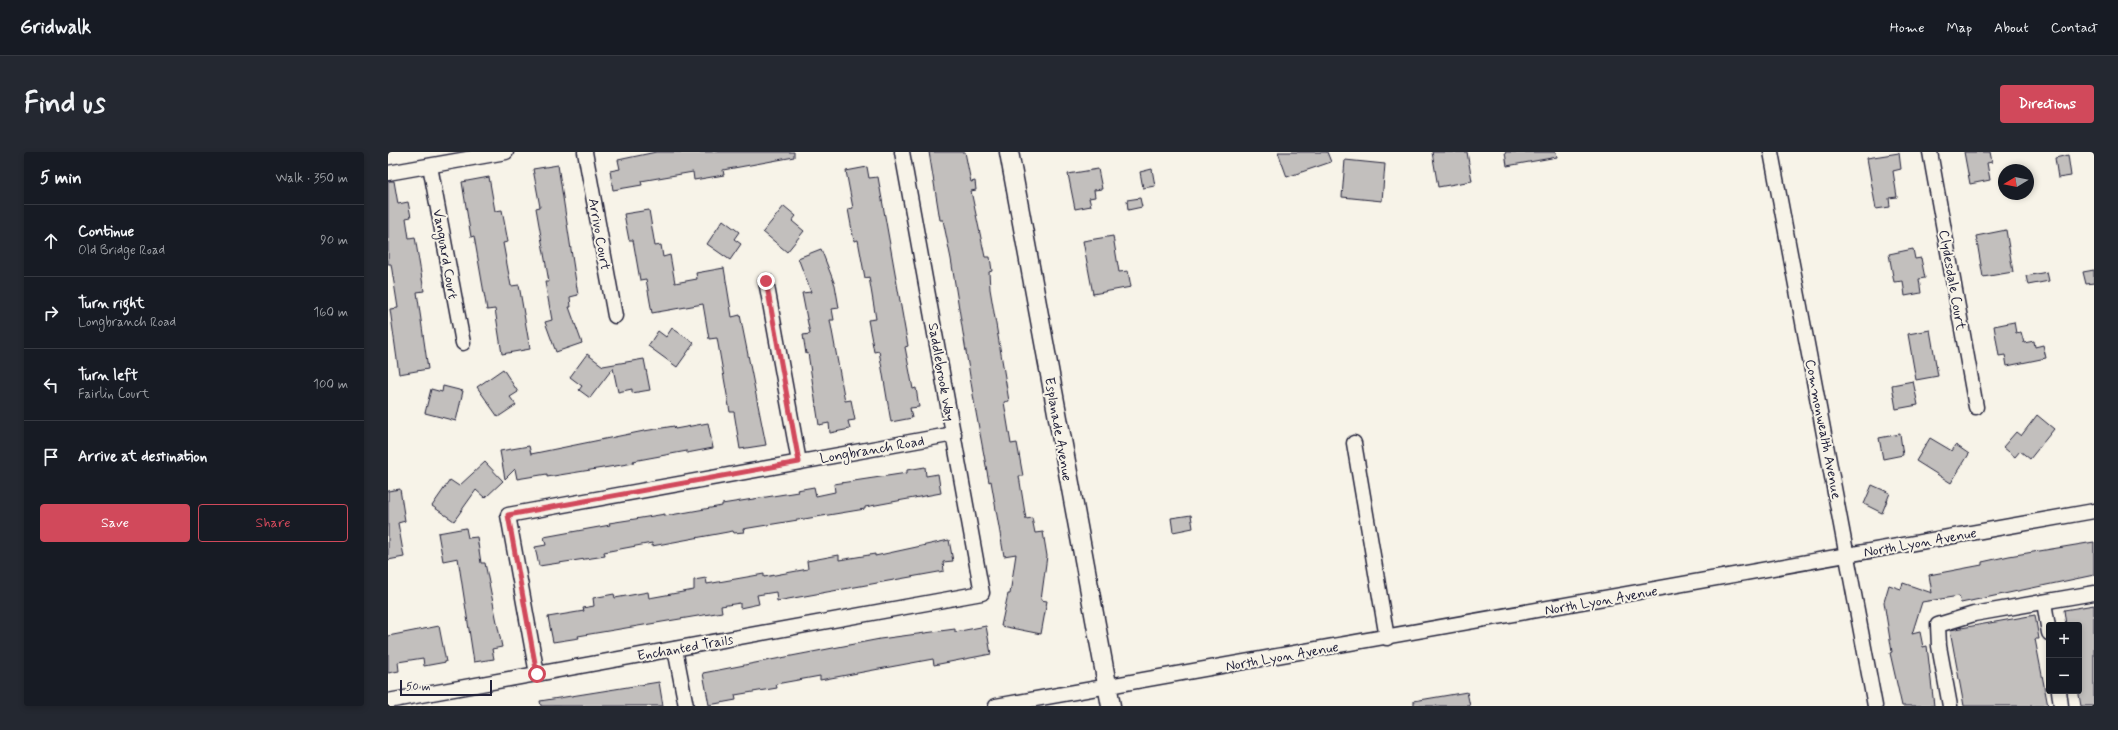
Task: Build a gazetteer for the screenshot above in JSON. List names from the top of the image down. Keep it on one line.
{"streets":{"main road":["Esplanade Avenue"],"street":["Arrivo Court","Vanguard Court","Clydesdale Court","Saddlebrook Way","Commonwealth Avenue","Longbranch Road","North Lyon Avenue","Enchanted Trails"]},"crossings":[["Saddlebrook Way","Longbranch Road"],["Saddlebrook Way","Enchanted Trails"],["Esplanade Avenue","North Lyon Avenue"],["Commonwealth Avenue","North Lyon Avenue"],["Longbranch Road","Enchanted Trails"]],"scale_bar":"50 m","north":"left","page":{"header":"Gridwalk","nav":["Home","Map","About","Contact"],"buttons":["Directions",["Save","Share"]],"title":"Find us","heading":["5 min","Walk · 350 m"],"list":[["Continue","Old Bridge Road","90 m"],["Turn right","Longbranch Road","160 m"],["Turn left","Fairlin Court","100 m"],"Arrive at destination"],"map_buttons":["+","−"],"scale":"50 m"}}
